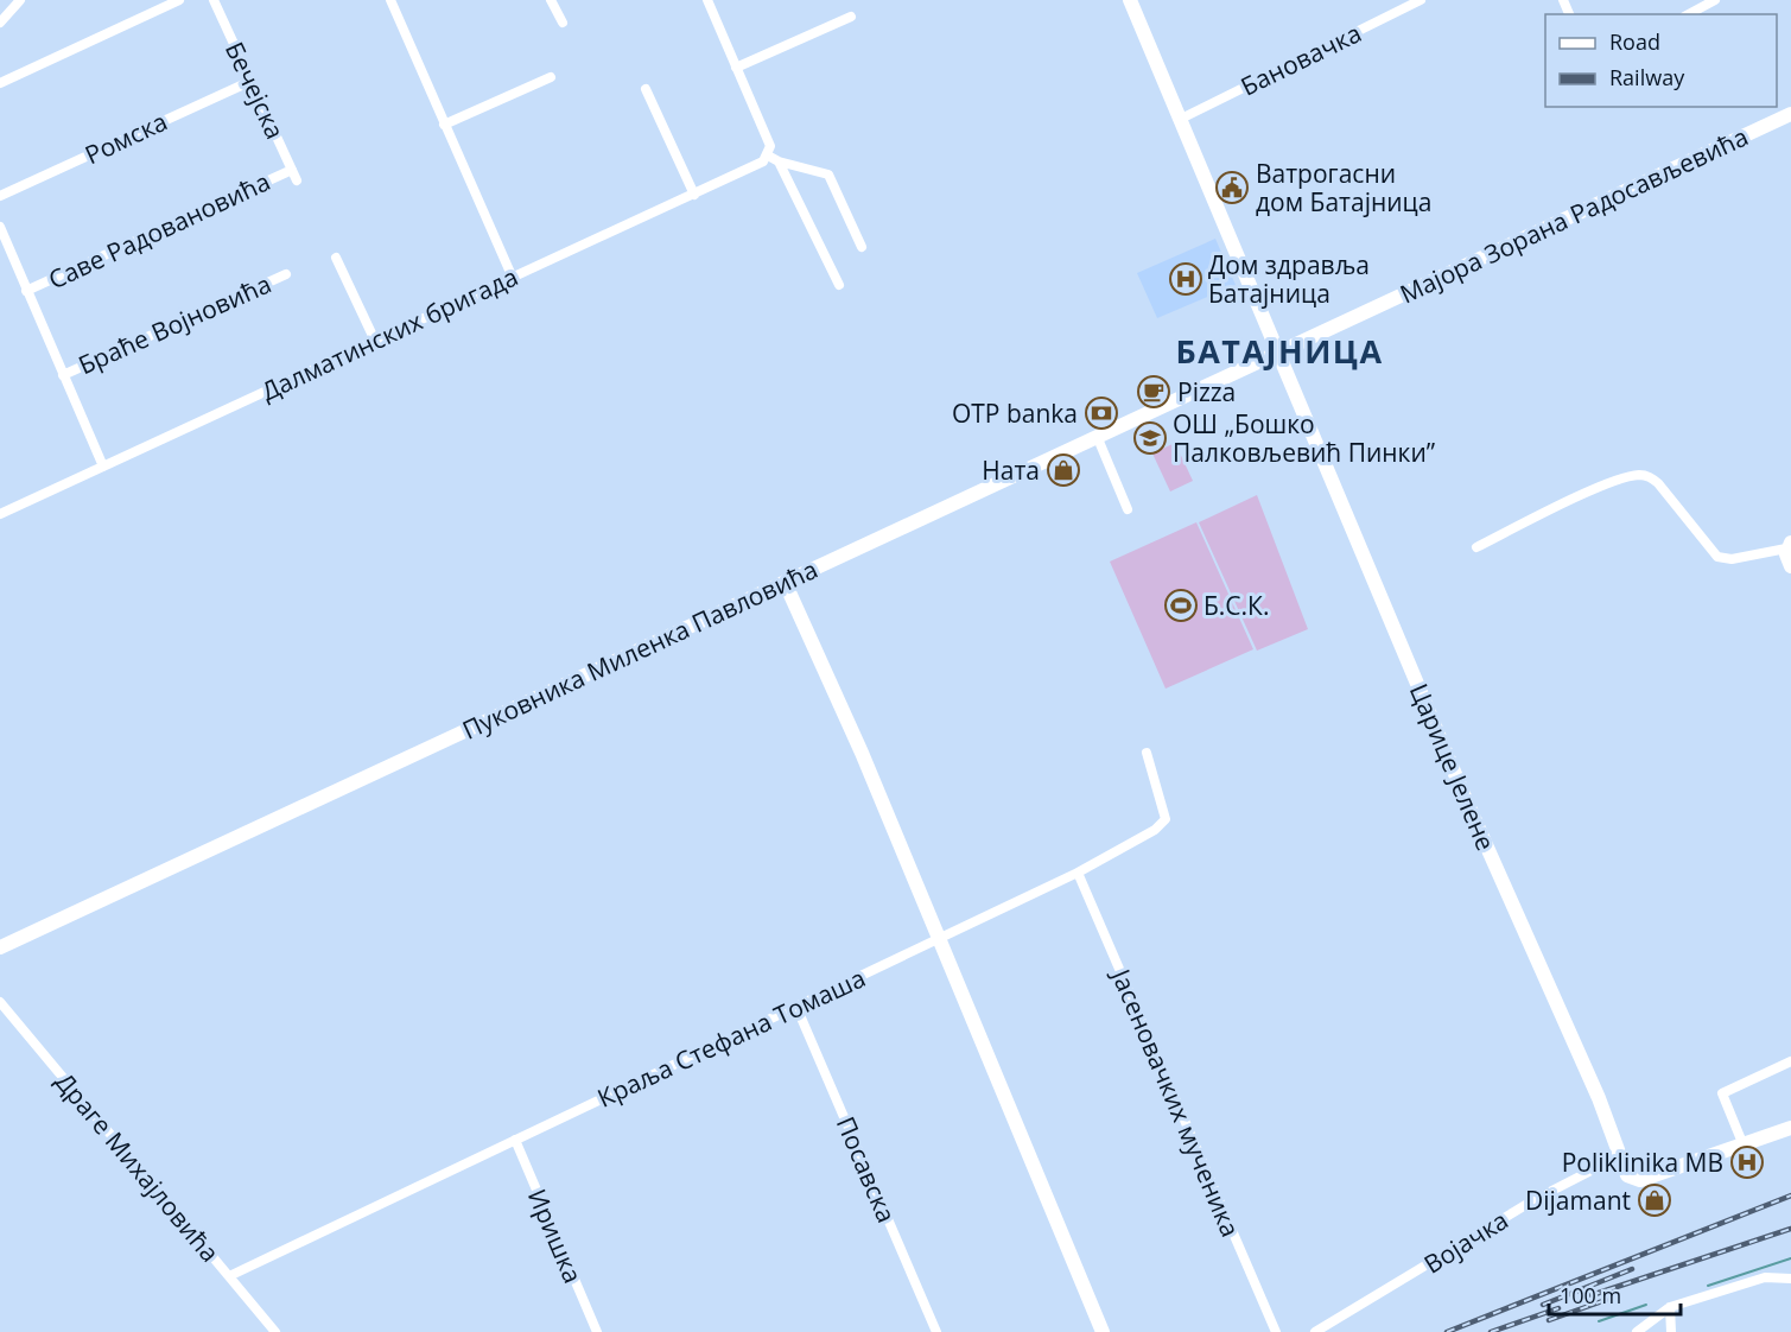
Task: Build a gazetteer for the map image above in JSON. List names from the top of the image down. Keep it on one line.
{"streets":{"main road":["Мајора Зорана Радосављевића","Пуковника Миленка Павловића","Царице Јелене"],"street":["Бановачка","Бечејска","Ромска","Саве Радовановића","Браће Војновића","Далматинских бригада","Краља Стефана Томаша","Јасеновачких мученика","Драге Михајловића","Посавска","Иришка","Војачка"]},"crossings":[["Бановачка","Царице Јелене"],["Бечејска","Ромска"],["Бечејска","Саве Радовановића"],["Мајора Зорана Радосављевића","Пуковника Миленка Павловића"],["Мајора Зорана Радосављевића","Царице Јелене"],["Пуковника Миленка Павловића","Царице Јелене"],["Царице Јелене","Војачка"],["Краља Стефана Томаша","Јасеновачких мученика"],["Краља Стефана Томаша","Драге Михајловића"],["Краља Стефана Томаша","Посавска"],["Краља Стефана Томаша","Иришка"]],"districts":["БАТАЈНИЦА"],"places":{"public building":["Ватрогасни дом Батајница"],"hospital":["Дом здравља Батајница","Poliklinika MB"],"cafe":["Pizza"],"bank":["OTP banka"],"school or university":["ОШ „Бошко Палковљевић Пинки”"],"shop":["Ната","Dijamant"],"sports":["Б.С.К."]},"legend":["Road","Railway"],"scale_bar":"100 m"}
